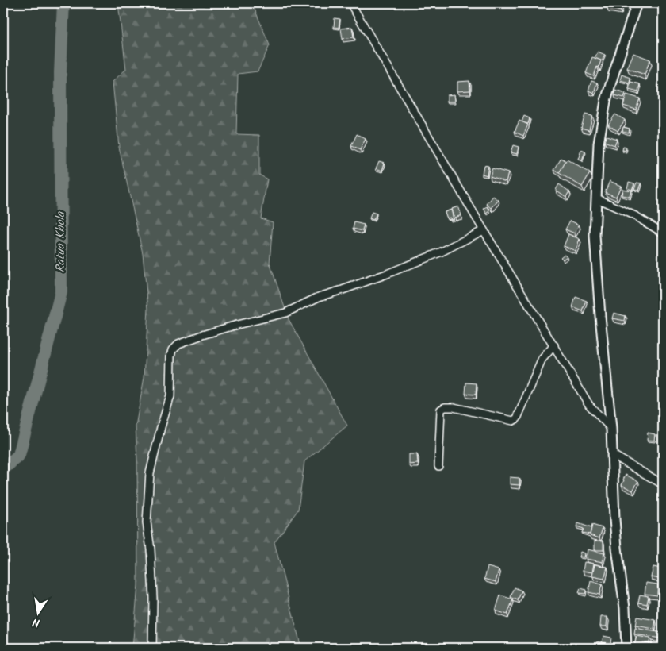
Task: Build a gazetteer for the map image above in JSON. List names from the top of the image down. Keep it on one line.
{"water":["Ratua Khola"],"north":"bottom"}
